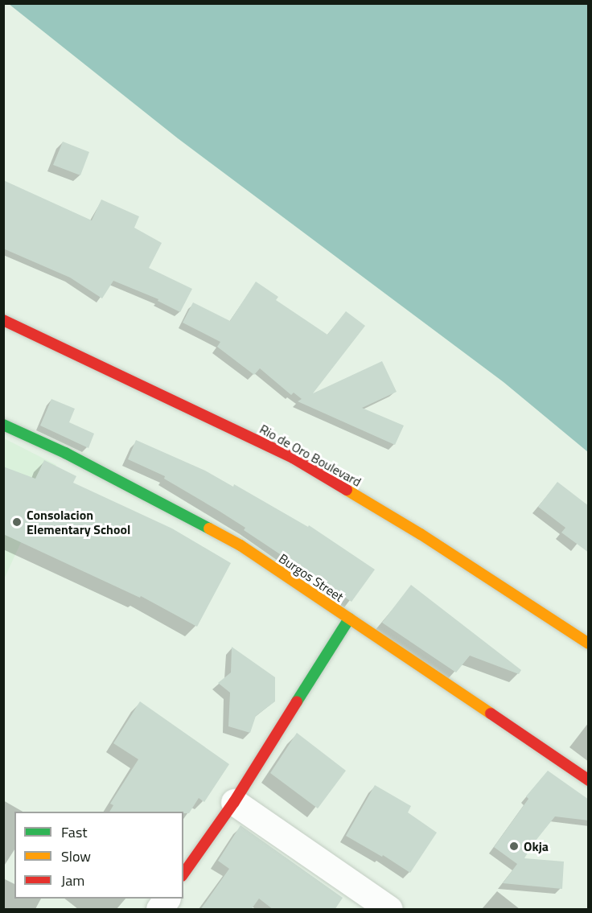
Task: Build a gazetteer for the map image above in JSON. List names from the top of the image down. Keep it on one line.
{"streets":{"street":["Rio de Oro Boulevard","Burgos Street"]},"places":["Consolacion Elementary School","Okja"],"legend":["Fast","Slow","Jam"]}
